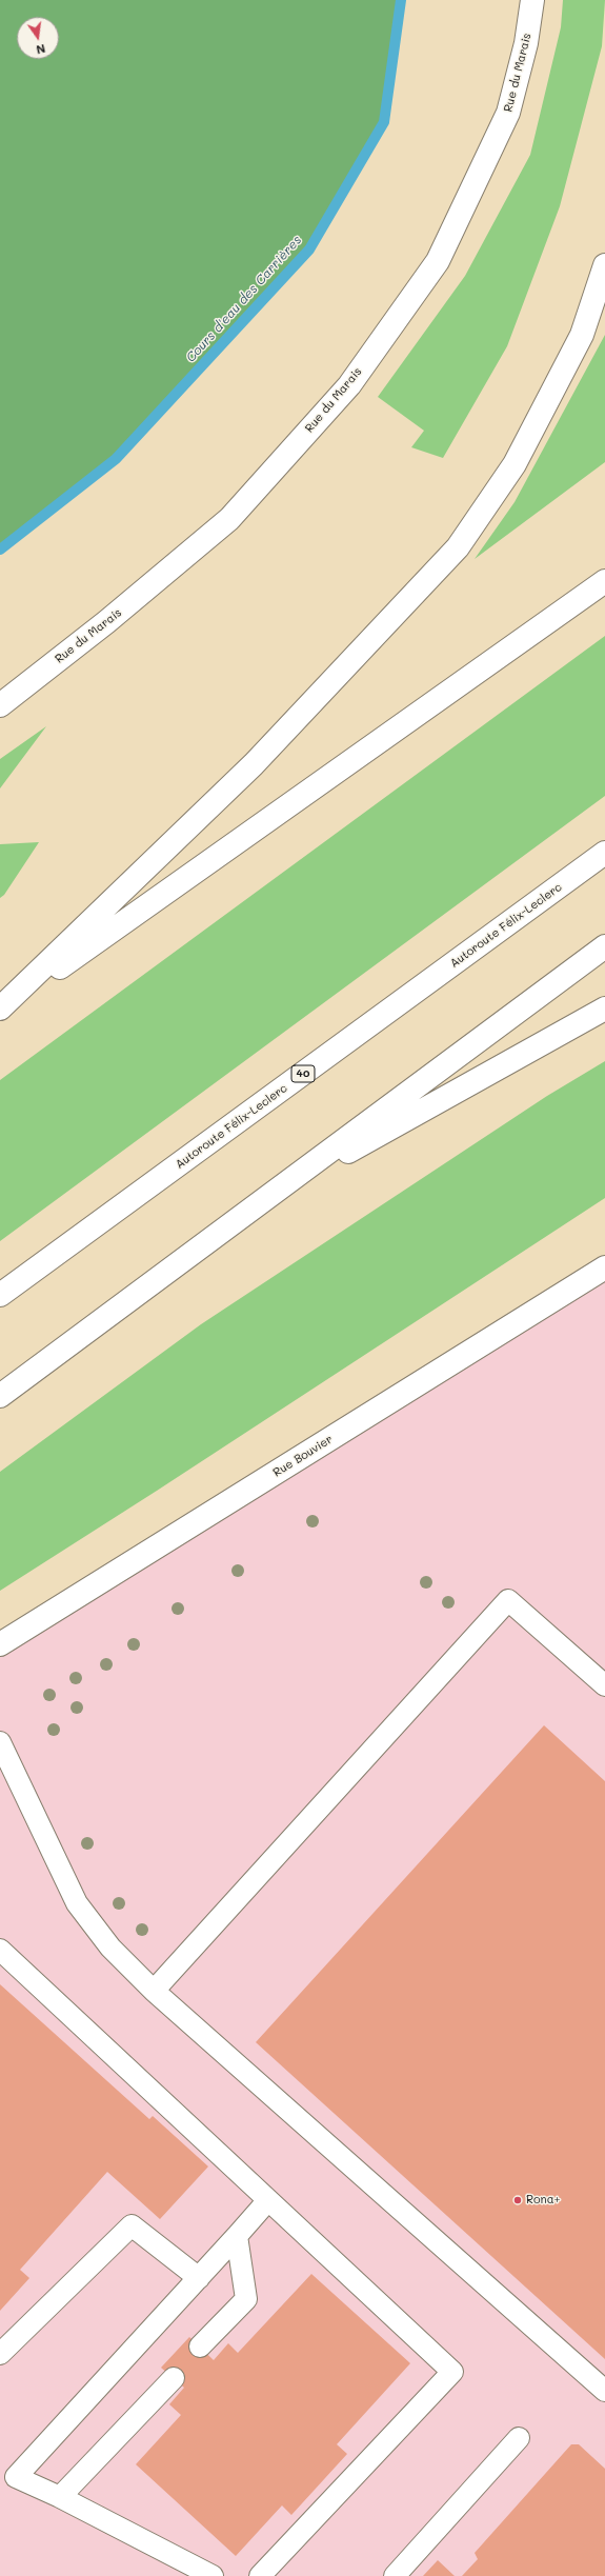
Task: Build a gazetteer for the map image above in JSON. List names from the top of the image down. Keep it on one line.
{"streets":{"main road":["Rue du Marais","Autoroute Félix-Leclerc","40","Rue Bouvier"]},"water":["Cours d'eau des Carrières"],"places":["Rona+"],"north":"bottom"}
